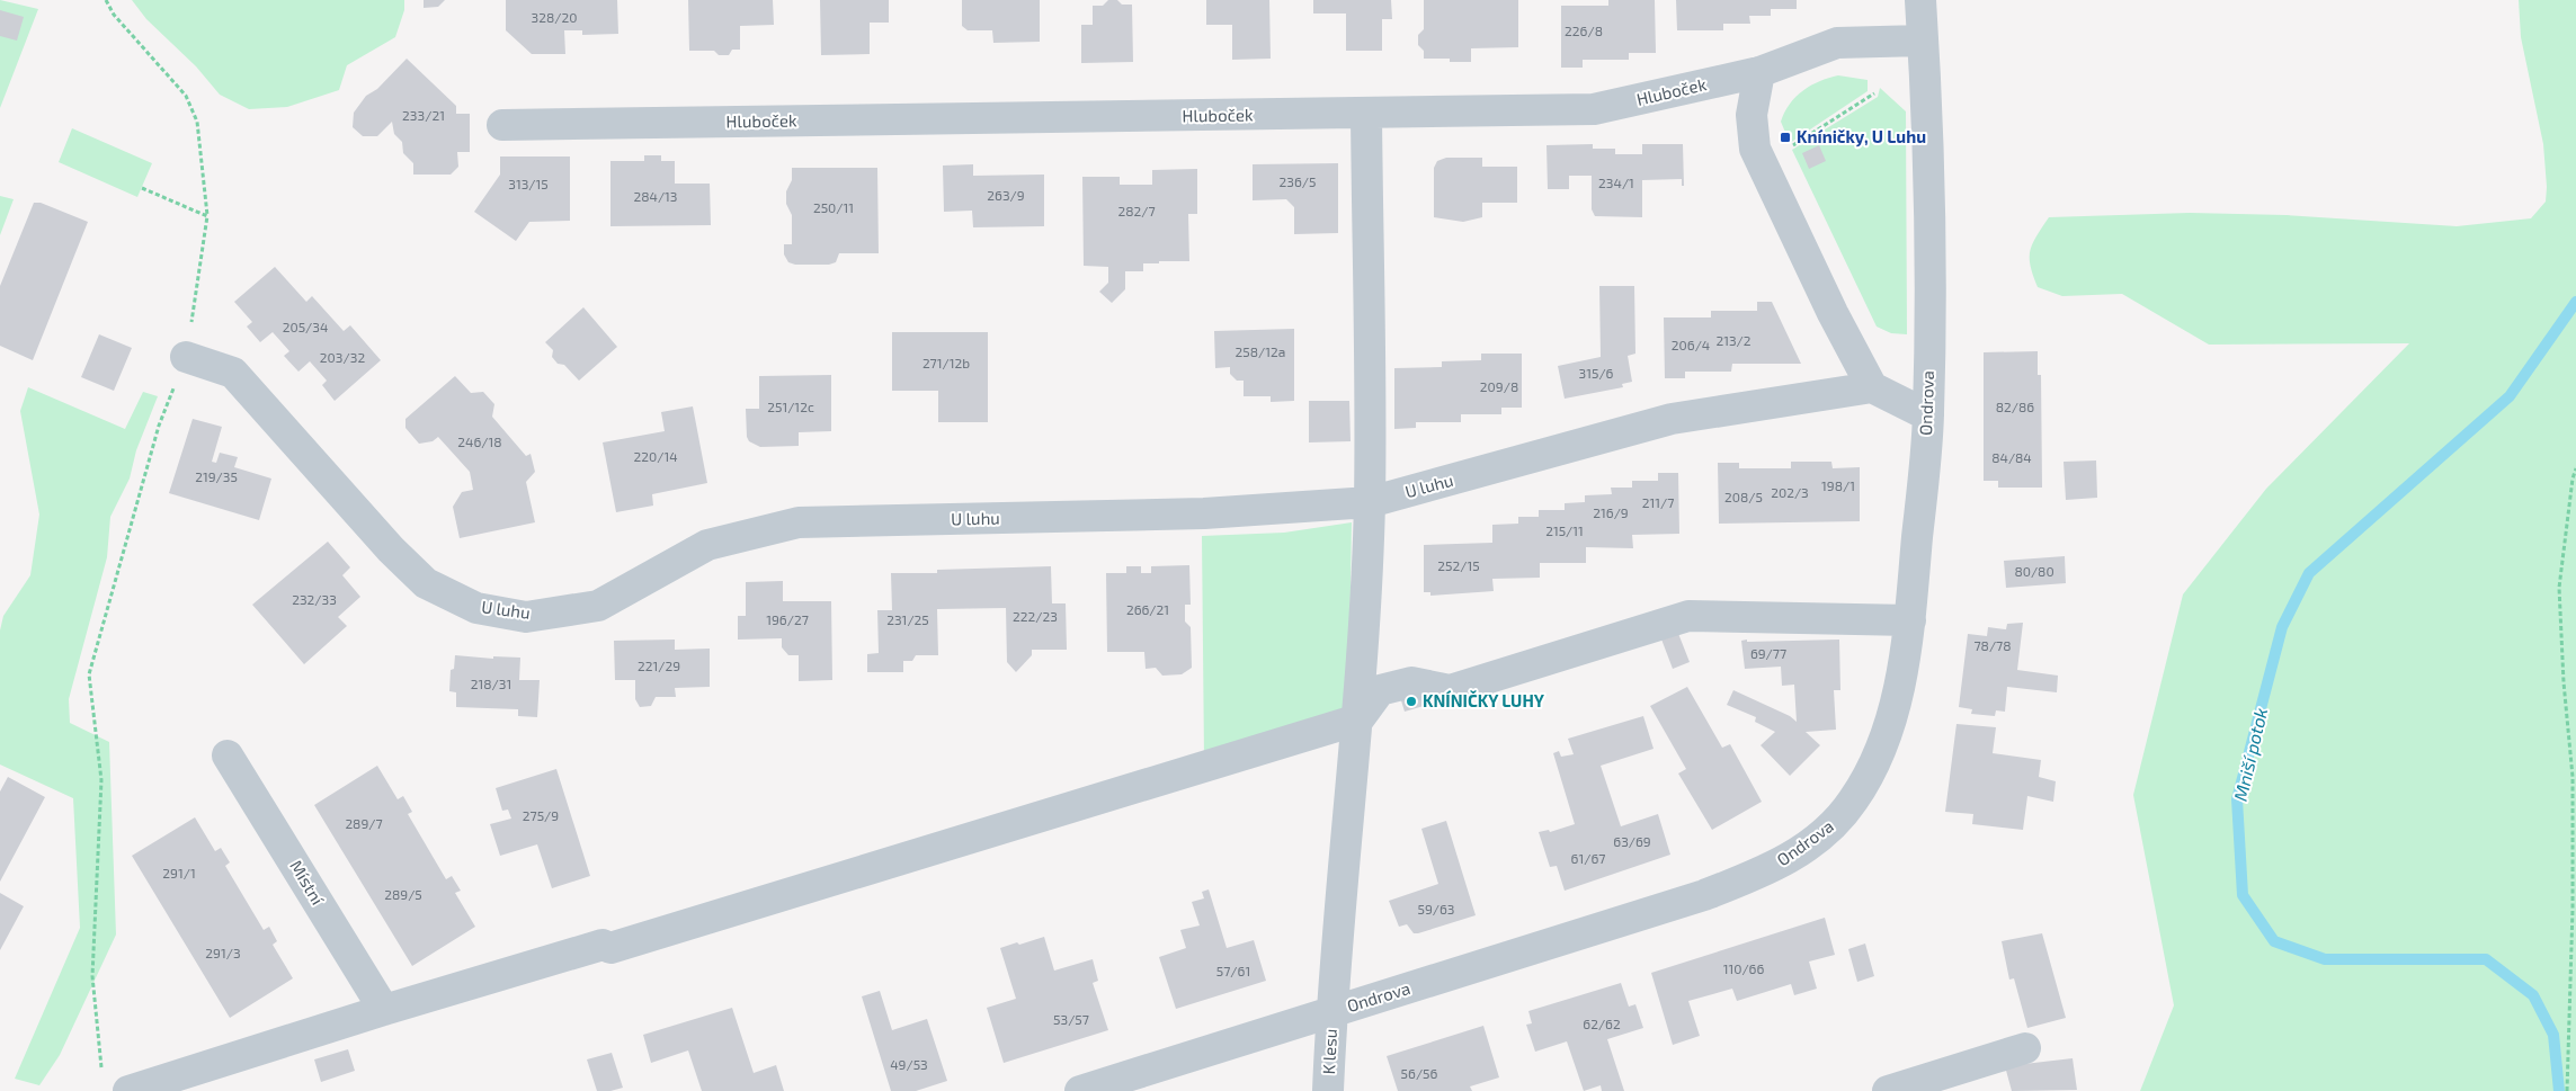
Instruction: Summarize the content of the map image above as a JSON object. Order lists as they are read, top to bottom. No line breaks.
{"streets":{"street":["Hluboček","Ondrova","U luhu","Místní","K lesu"]},"crossings":[["Hluboček","Ondrova"],["Hluboček","K lesu"],["Ondrova","K lesu"],["U luhu","K lesu"]],"water":["Mniší potok"],"places":{"transit":["Kníničky, U Luhu"],"other":["KNÍNIČKY LUHY"]},"house_numbers":["328/20","226/8","233/21","236/5","234/1","313/15","263/9","284/13","250/11","282/7","205/34","213/2","206/4","258/12a","203/32","271/12b","315/6","209/8","251/12c","82/86","246/18","220/14","84/84","219/35","198/1","202/3","208/5","211/7","216/9","215/11","252/15","80/80","232/33","266/21","222/23","196/27","231/25","78/78","69/77","221/29","218/31","275/9","289/7","63/69","61/67","291/1","289/5","59/63","291/3","110/66","57/61","53/57","62/62","49/53","56/56"]}
